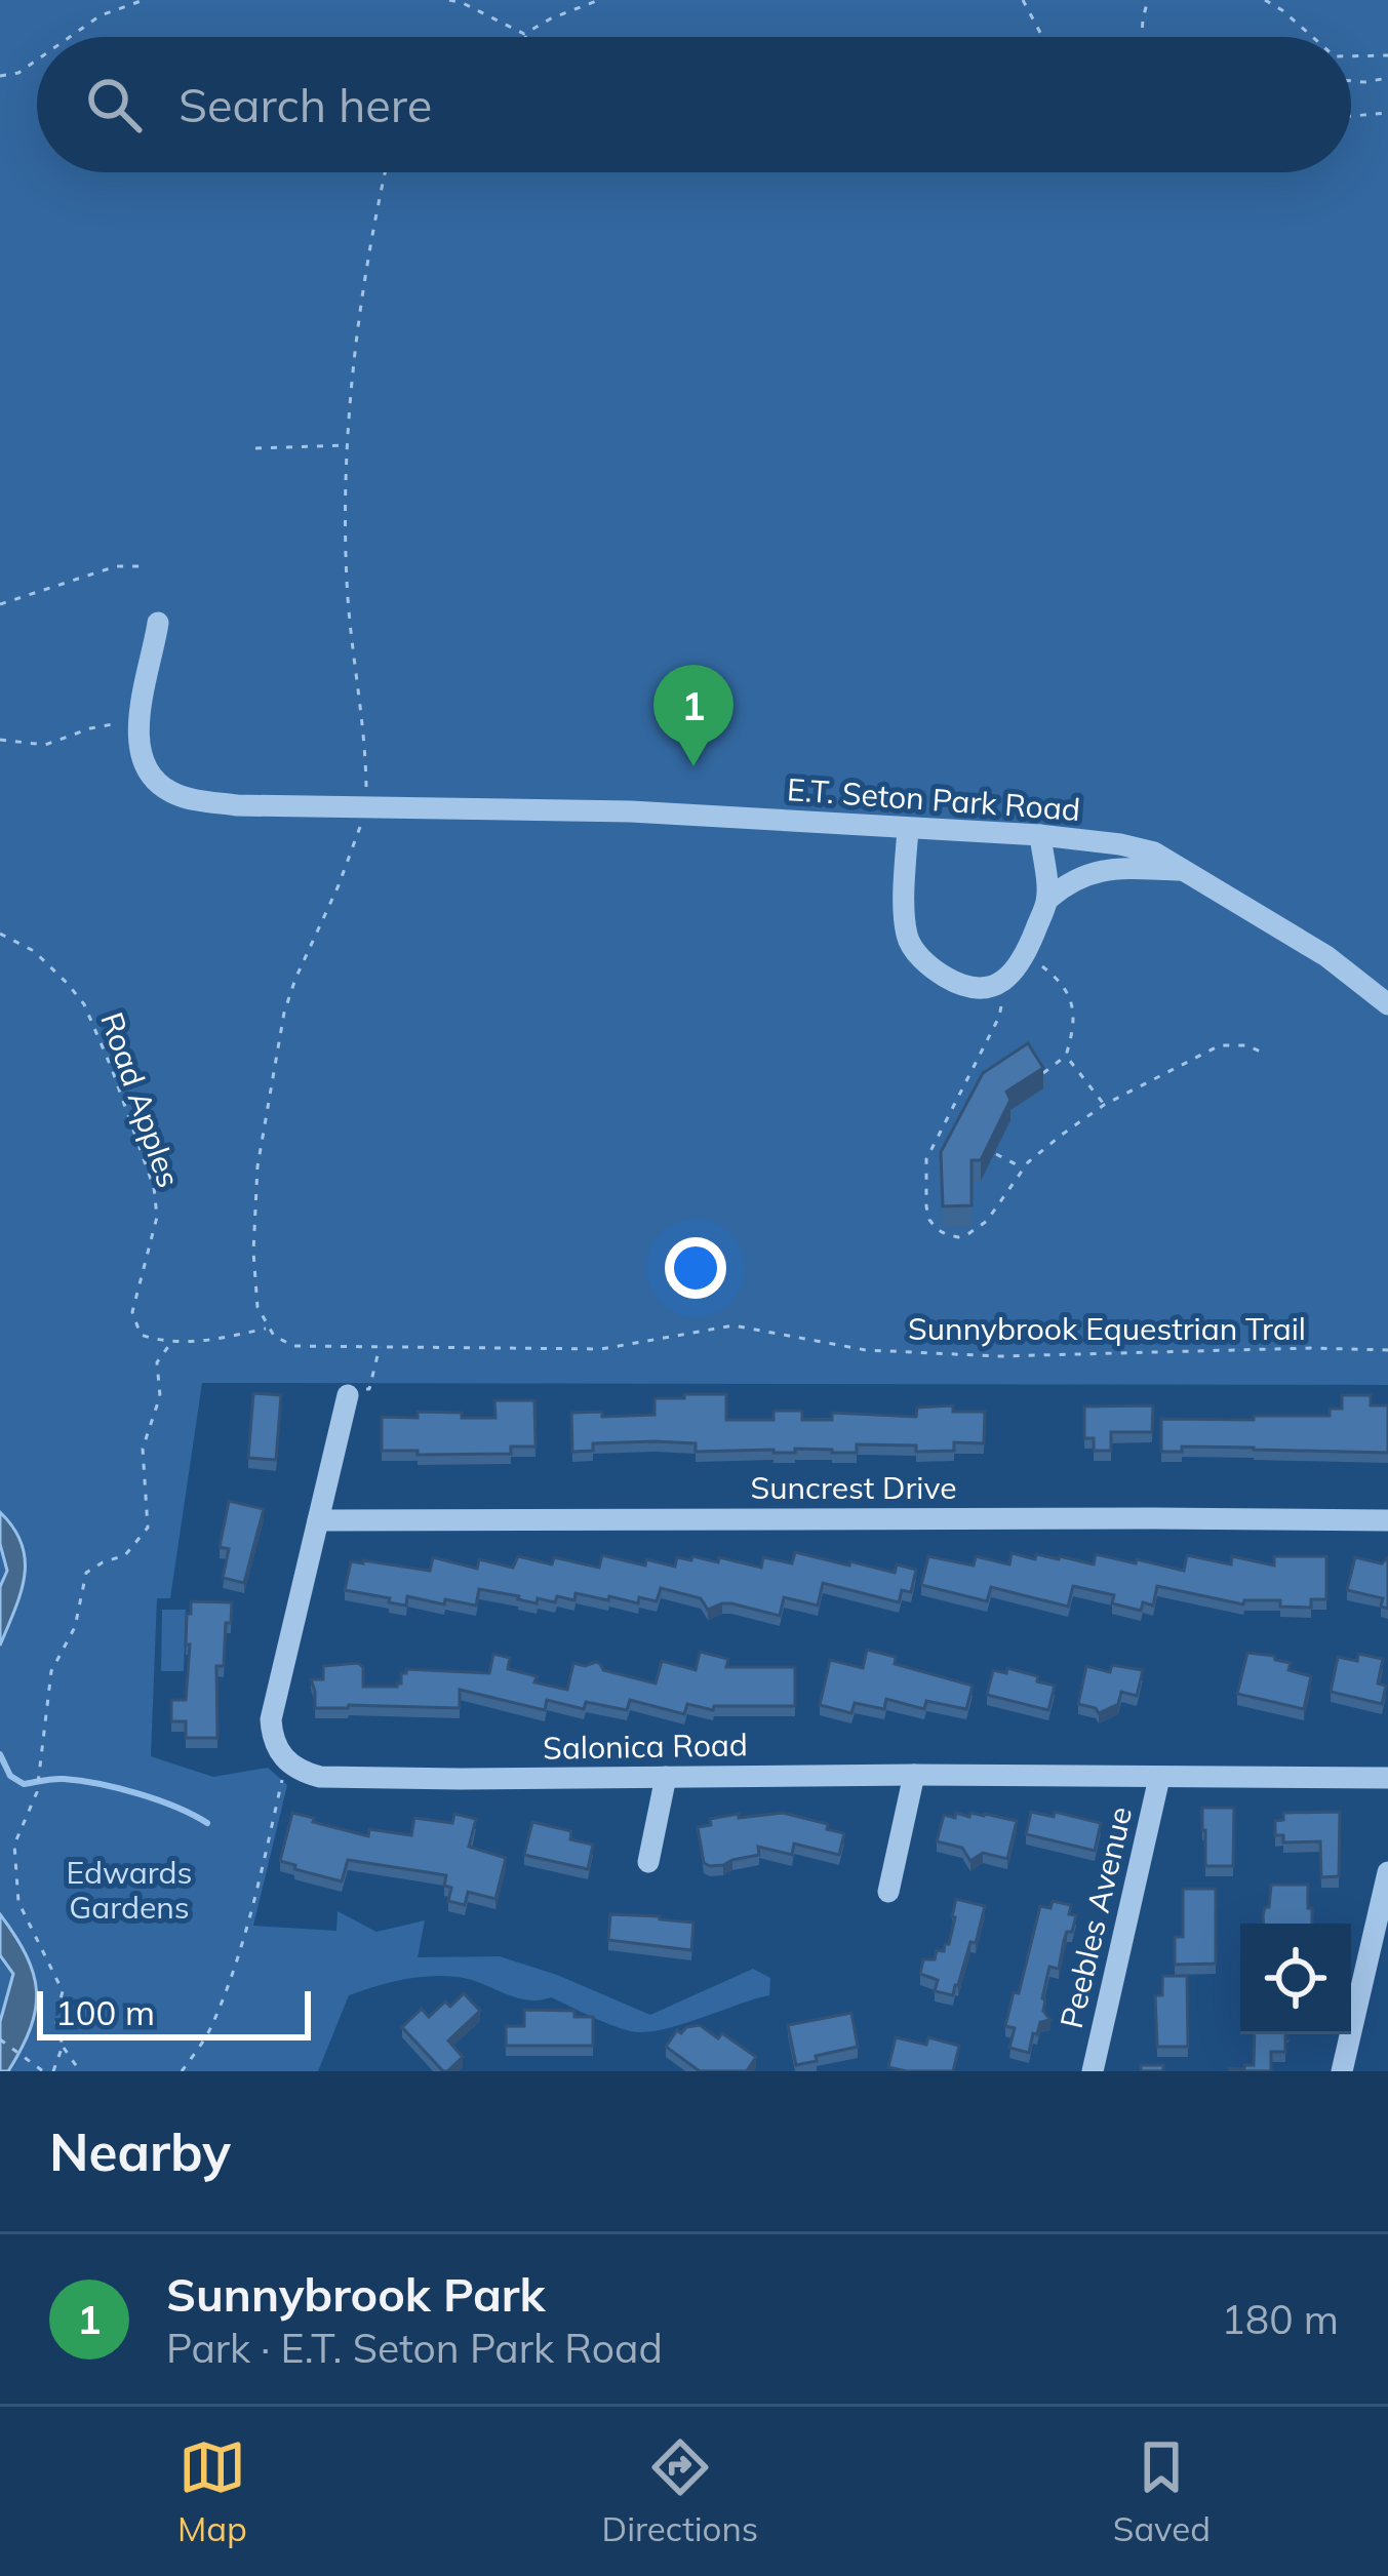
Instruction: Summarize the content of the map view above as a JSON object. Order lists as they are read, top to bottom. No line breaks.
{"streets":{"street":["E.T. Seton Park Road","Suncrest Drive","Salonica Road","Peebles Avenue"],"path":["Road Apples","Sunnybrook Equestrian Trail"]},"crossings":[["Suncrest Drive","Salonica Road"],["Salonica Road","Peebles Avenue"]],"parks":["Edwards Gardens"],"scale_bar":"100 m","page":{"search":"Search here","pins":"1","scale":"100 m","heading":"Nearby","list":[{"mark":"1","name":"Sunnybrook Park","note":"Park · E.T. Seton Park Road","value":"180 m"}],"nav":["Map","Directions","Saved"]}}
